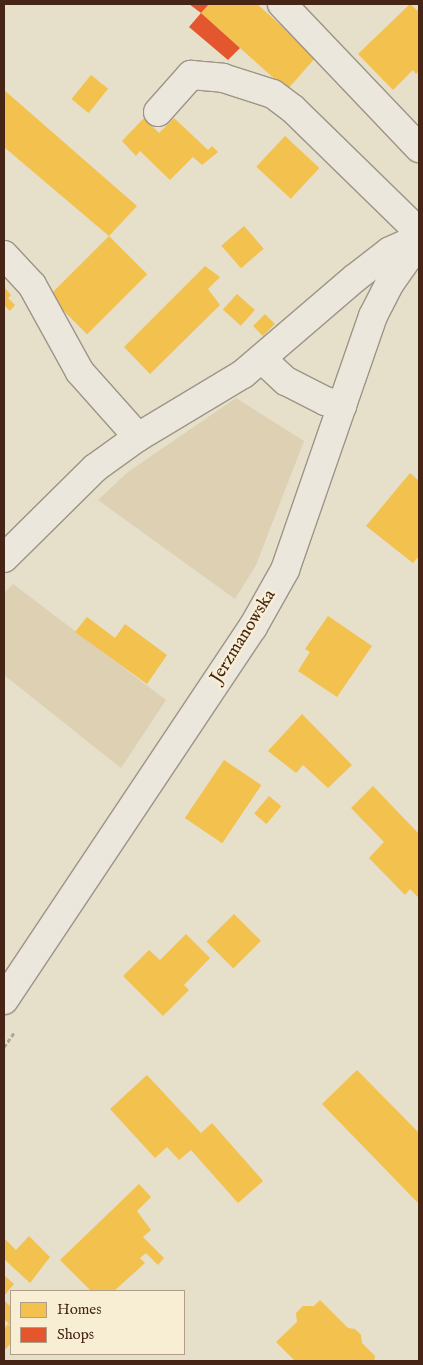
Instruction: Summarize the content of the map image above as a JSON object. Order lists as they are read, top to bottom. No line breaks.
{"streets":{"street":["Jerzmanowska"]},"legend":["Homes","Shops"]}
